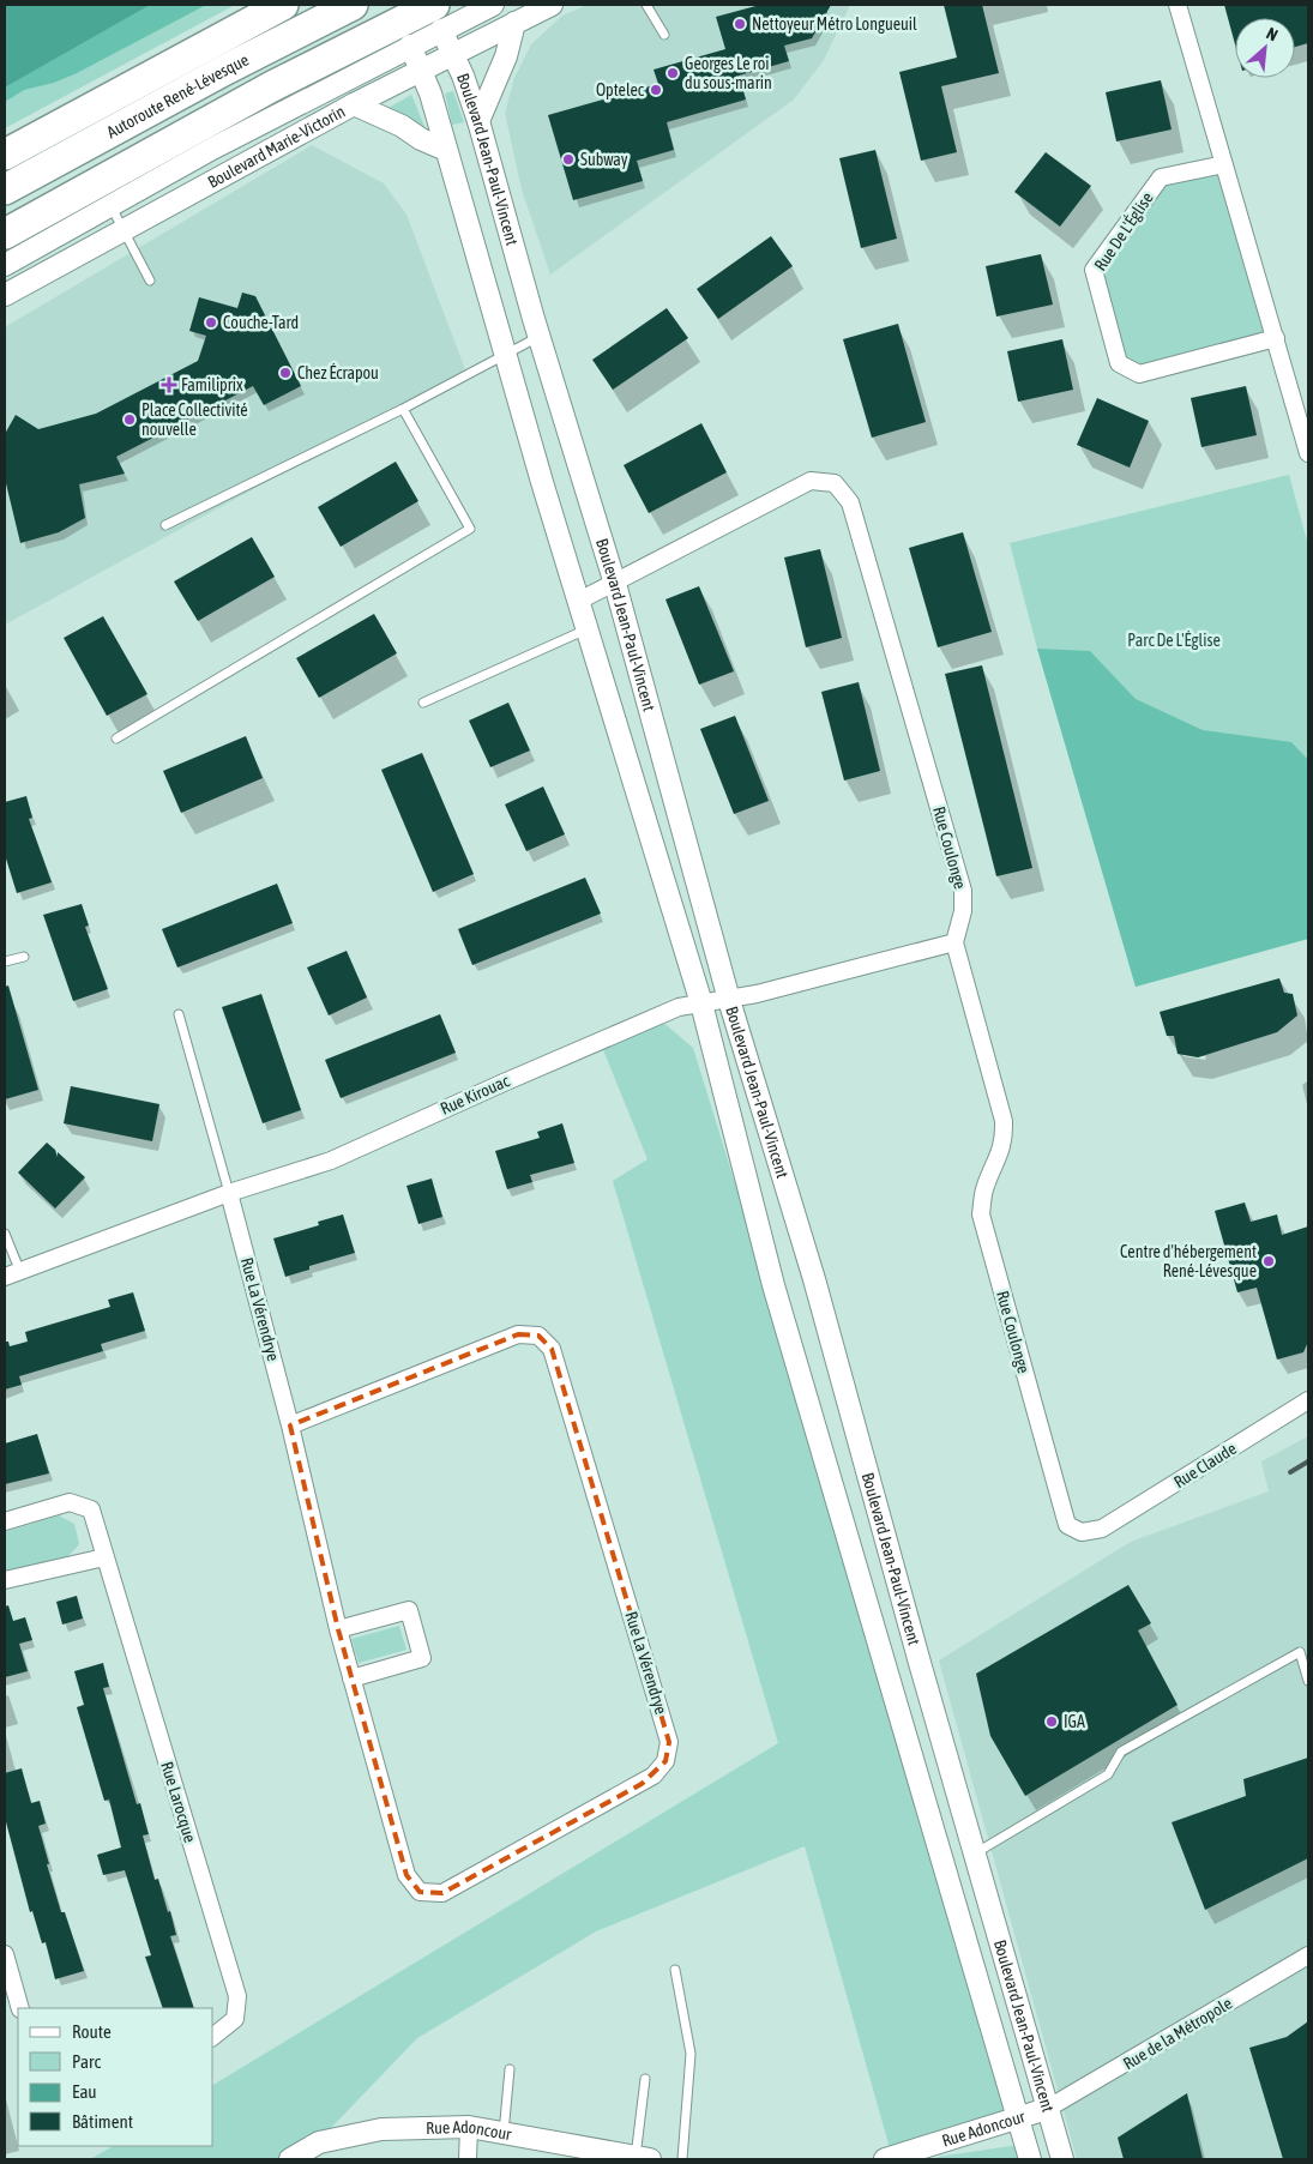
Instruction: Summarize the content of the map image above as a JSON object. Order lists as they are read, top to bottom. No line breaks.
{"streets":{"highway":["Autoroute René-Lévesque"],"street":["Boulevard Marie-Victorin","Boulevard Jean-Paul-Vincent","Rue De L'Église","Rue Coulonge","Rue Kirouac","Rue La Vérendrye","Rue Claude","Rue Larocque","Rue de la Métropole","Rue Adoncour"]},"crossings":[["Boulevard Marie-Victorin","Boulevard Jean-Paul-Vincent"],["Boulevard Jean-Paul-Vincent","Rue Coulonge"],["Boulevard Jean-Paul-Vincent","Rue Kirouac"],["Boulevard Jean-Paul-Vincent","Rue de la Métropole"],["Boulevard Jean-Paul-Vincent","Rue Adoncour"],["Rue Coulonge","Rue Kirouac"],["Rue Coulonge","Rue Claude"],["Rue Kirouac","Rue La Vérendrye"],["Rue de la Métropole","Rue Adoncour"]],"parks":["Parc De L'Église"],"places":{"other":["Nettoyeur Métro Longueuil","Georges Le roi du sous-marin","Optelec","Subway","Couche-Tard","Chez Écrapou","Place Collectivité nouvelle","Centre d'hébergement René-Lévesque","IGA"],"health":["Familiprix"]},"legend":["Route","Parc","Eau","Bâtiment"],"north":"top right"}
